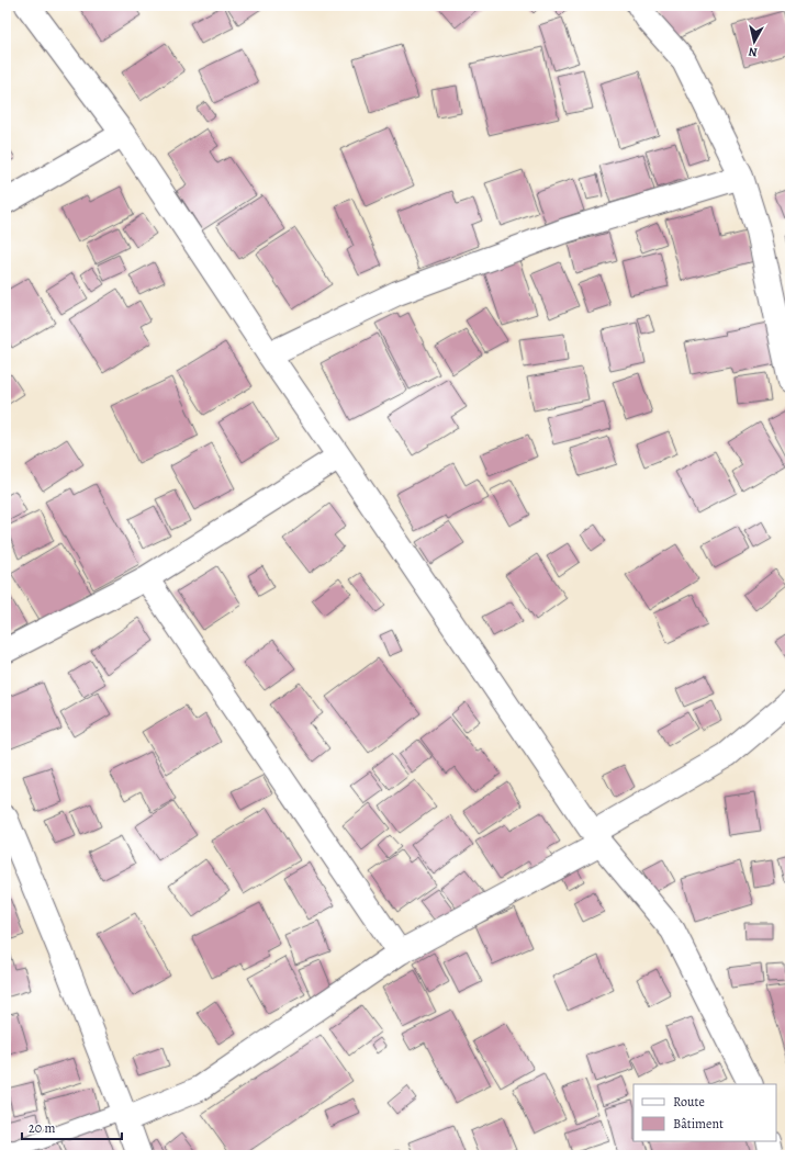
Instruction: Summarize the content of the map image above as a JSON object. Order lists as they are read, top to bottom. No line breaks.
{"legend":["Route","Bâtiment"],"scale_bar":"20 m","north":"bottom"}
